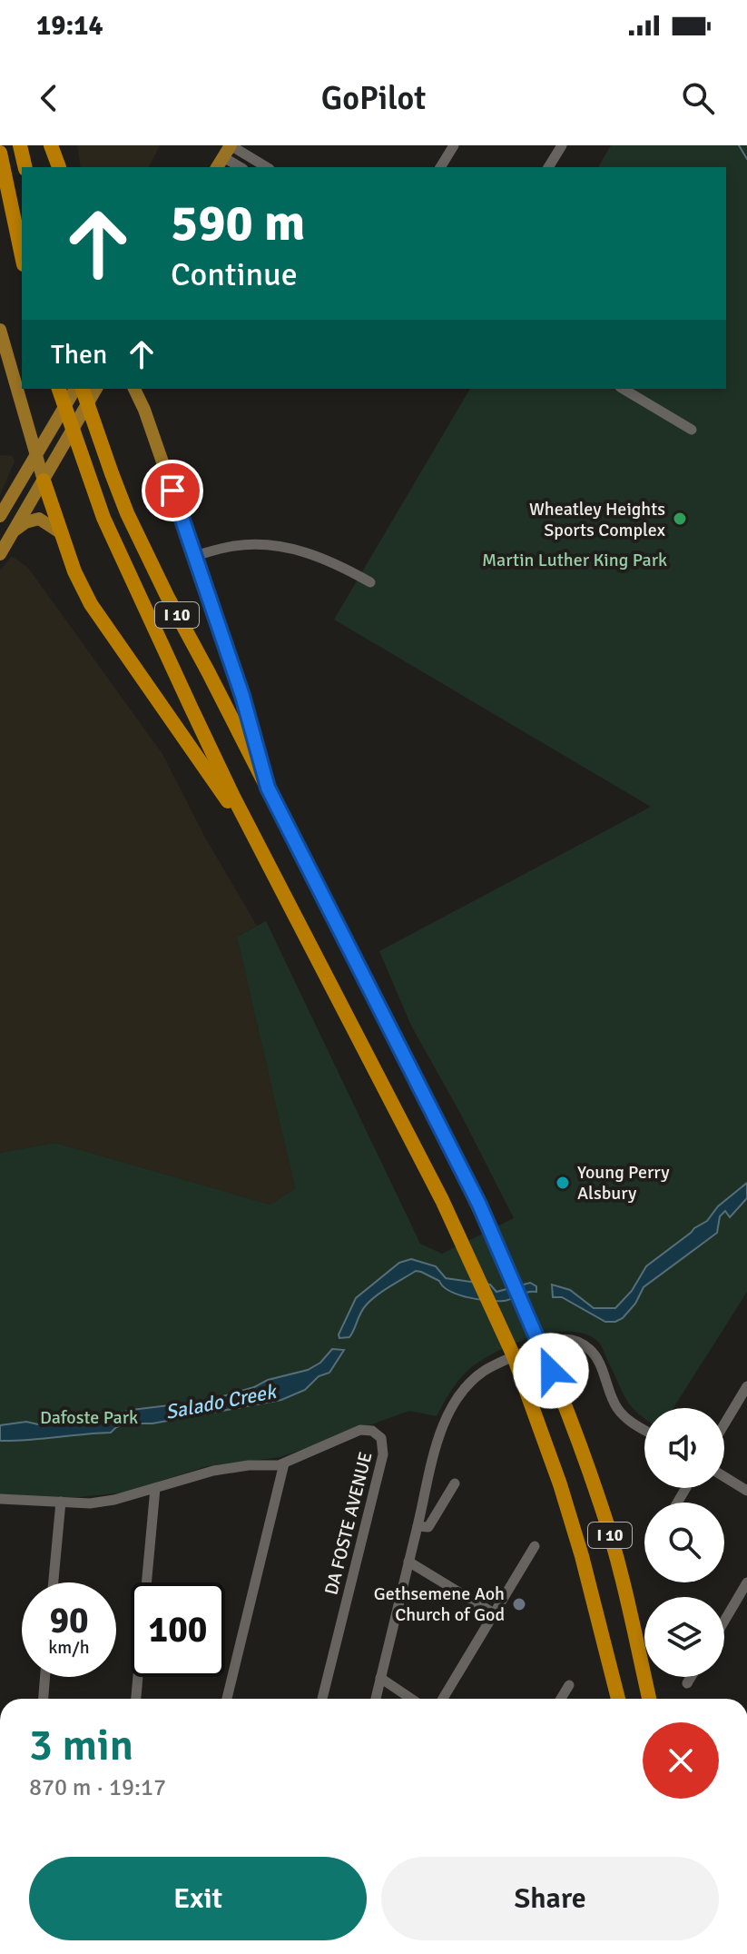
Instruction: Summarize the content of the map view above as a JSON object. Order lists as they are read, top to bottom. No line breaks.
{"streets":{"highway":["I 10"],"street":["DA FOSTE AVENUE"]},"water":["Salado Creek"],"parks":["Martin Luther King Park","Dafoste Park"],"places":["Wheatley Heights Sports Complex","Young Perry Alsbury","Gethsemene Aoh Church of God"],"page":{"status":"19:14","header":"GoPilot","turn":["590 m","Continue"],"then":"Then","speed":"90 km/h","limit":"100","heading":["3 min","870 m · 19:17"],"buttons":["Exit","Share"]}}
